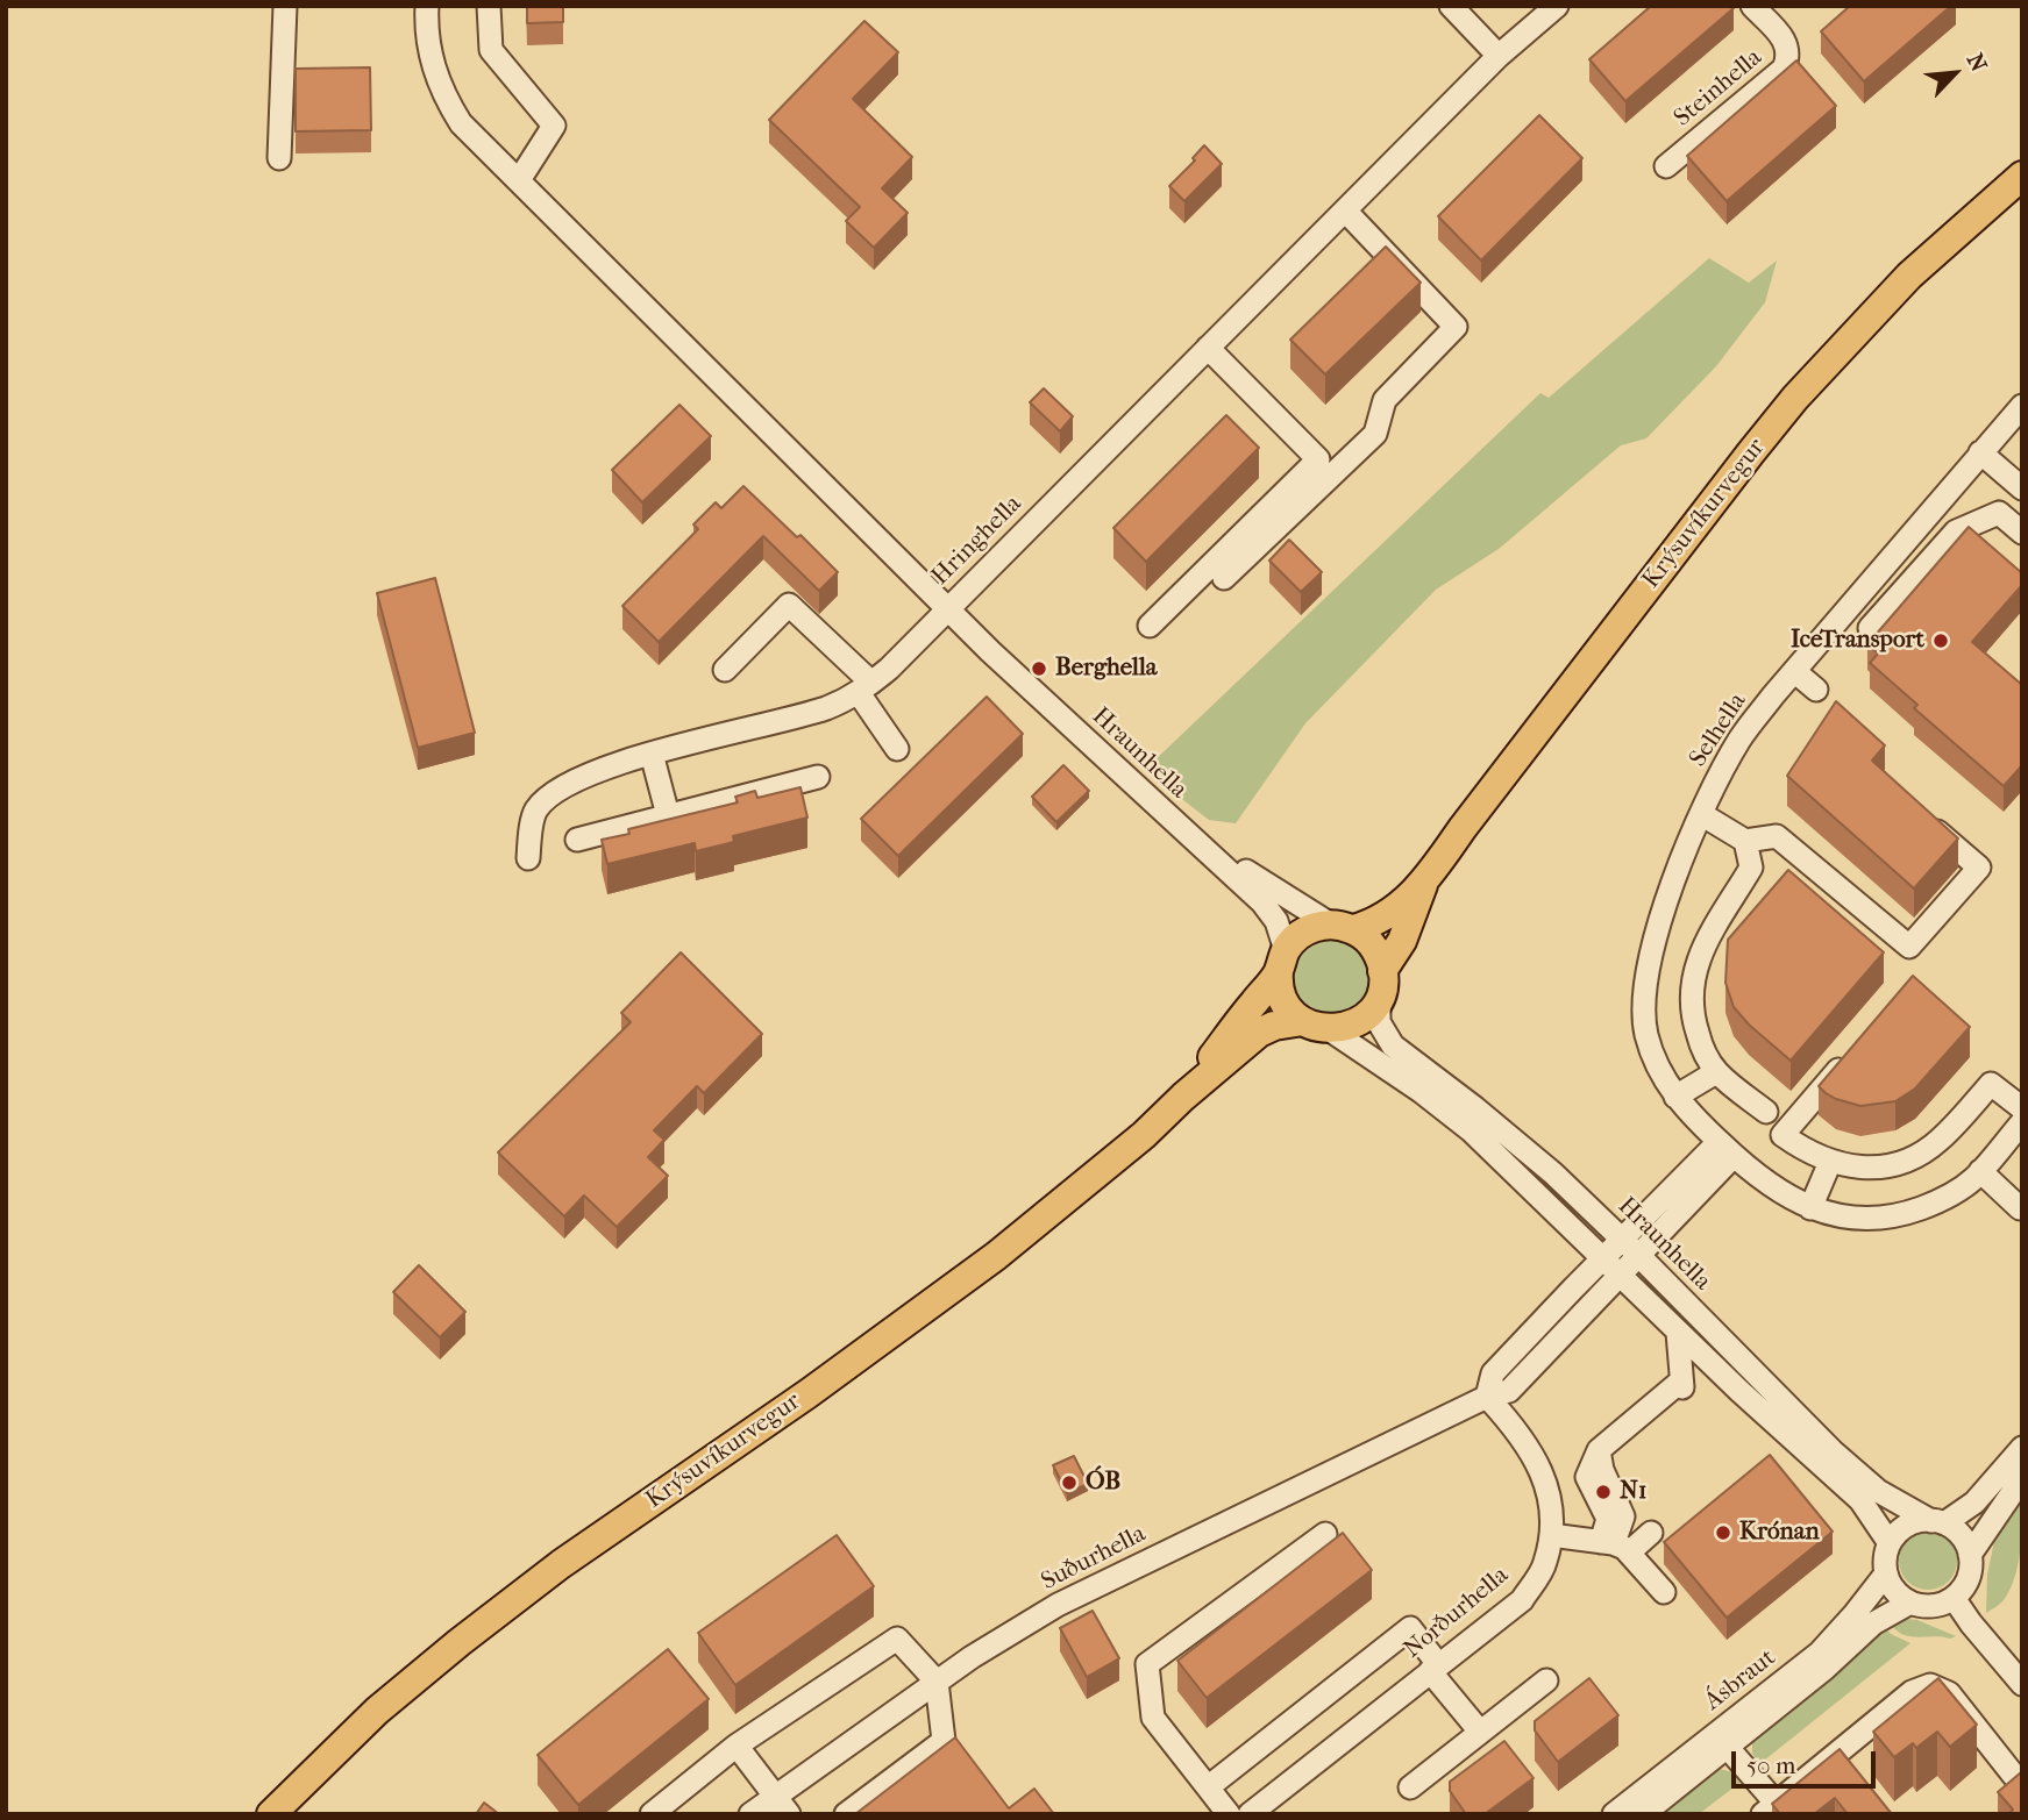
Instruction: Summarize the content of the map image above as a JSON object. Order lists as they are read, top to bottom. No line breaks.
{"streets":{"main road":["Krýsuvíkurvegur"],"street":["Steinhella","Hringhella","Selhella","Hraunhella","Suðurhella","Norðurhella","Ásbraut"]},"crossings":[["Krýsuvíkurvegur","Hraunhella"],["Hringhella","Hraunhella"],["Hraunhella","Ásbraut"],["Suðurhella","Norðurhella"]],"places":["IceTransport","Berghella","ÓB","N1","Krónan"],"scale_bar":"50 m","north":"top right"}
